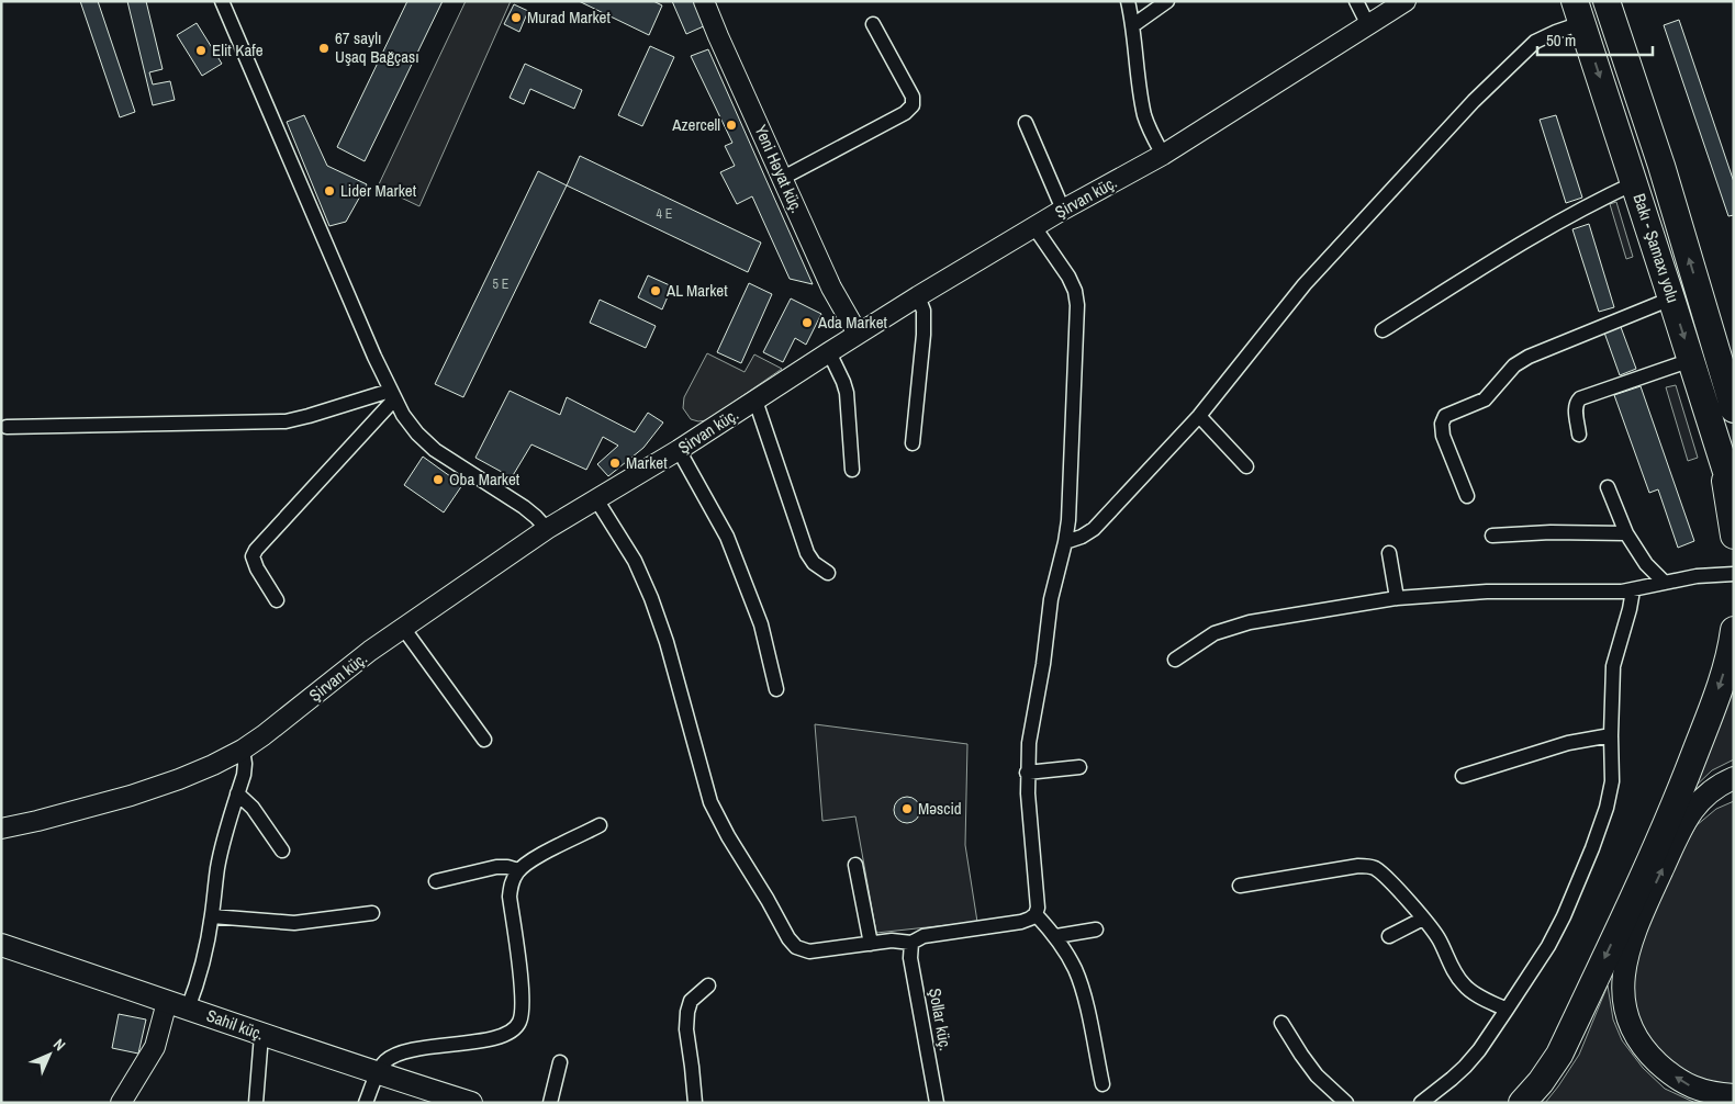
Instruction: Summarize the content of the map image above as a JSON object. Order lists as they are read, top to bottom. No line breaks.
{"streets":{"highway":["Bakı - Şamaxı yolu"],"main road":["Sahil küç."],"street":["Yeni Həyat küç.","Şirvan küç.","Şollar küç."]},"crossings":[["Yeni Həyat küç.","Şirvan küç."]],"places":["Murad Market","67 saylı Uşaq Bağçası","Elit Kafe","Azercell","Lider Market","AL Market","Ada Market","Market","Oba Market","Məscid"],"house_numbers":["4 E","5 E"],"scale_bar":"50 m","north":"top right"}
